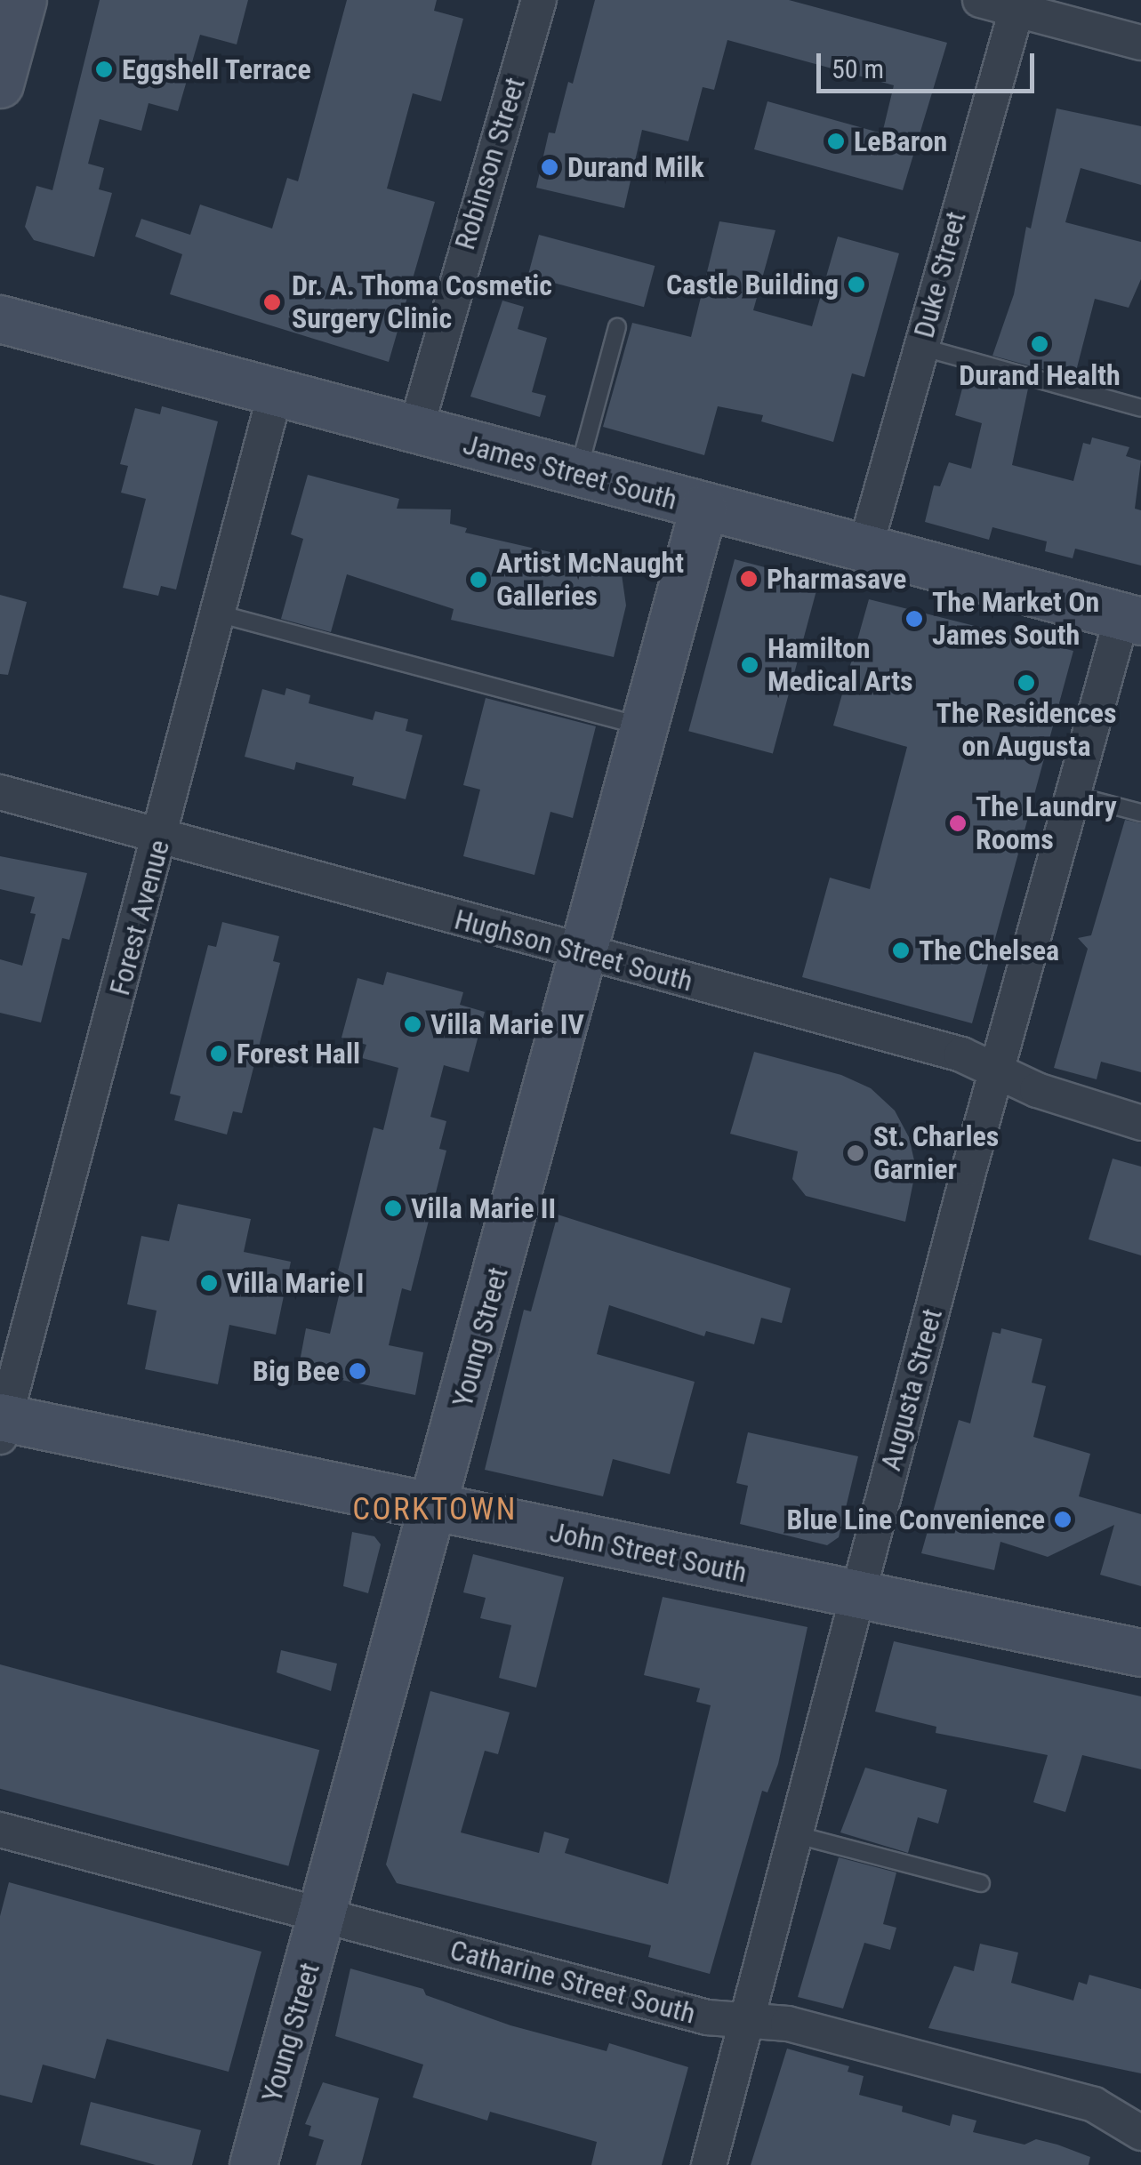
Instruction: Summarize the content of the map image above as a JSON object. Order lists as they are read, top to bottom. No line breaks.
{"streets":{"main road":["James Street South","Young Street","John Street South"],"street":["Robinson Street","Duke Street","Forest Avenue","Hughson Street South","Augusta Street","Catharine Street South"]},"crossings":[["Robinson Street","James Street South"],["Duke Street","James Street South"],["James Street South","Forest Avenue"],["James Street South","Young Street"],["James Street South","Augusta Street"],["Forest Avenue","Hughson Street South"],["Forest Avenue","John Street South"],["Hughson Street South","Young Street"],["Hughson Street South","Augusta Street"],["Young Street","John Street South"],["Young Street","Catharine Street South"],["Augusta Street","John Street South"],["Augusta Street","Catharine Street South"]],"districts":["CORKTOWN"],"places":["Eggshell Terrace","LeBaron","Durand Milk","Castle Building","Dr. A. Thoma Cosmetic Surgery Clinic","Durand Health","Pharmasave","Artist McNaught Galleries","The Market On James South","Hamilton Medical Arts","The Residences on Augusta","The Laundry Rooms","The Chelsea","Villa Marie IV","Forest Hall","St. Charles Garnier","Villa Marie II","Villa Marie I","Big Bee","Blue Line Convenience"],"scale_bar":"50 m"}
